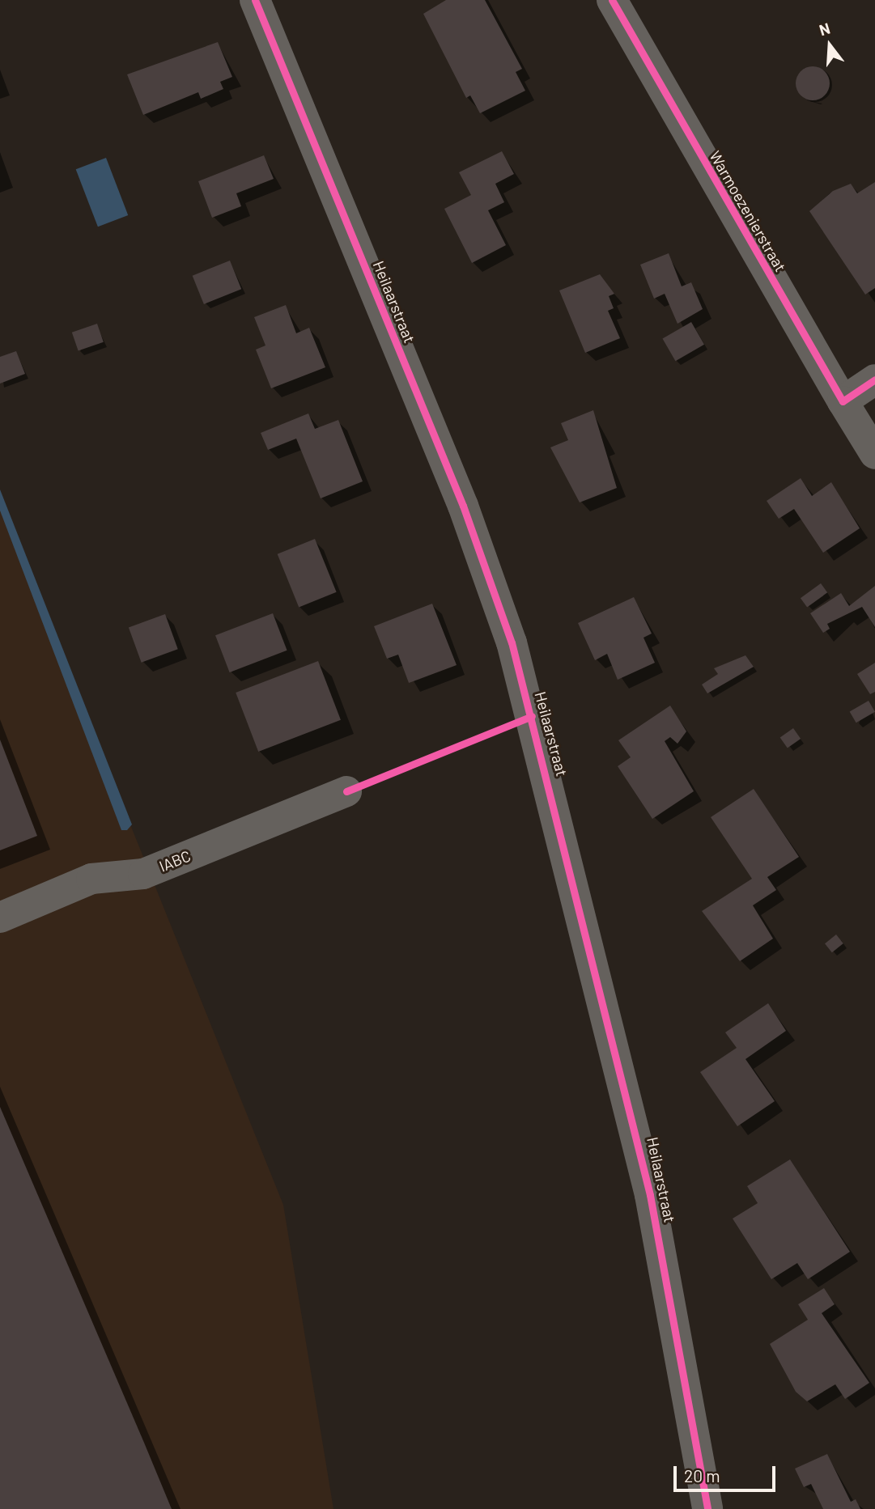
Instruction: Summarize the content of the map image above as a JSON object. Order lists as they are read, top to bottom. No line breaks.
{"streets":{"street":["Warmoezenierstraat","Heilaarstraat","IABC"]},"scale_bar":"20 m","north":"top"}
